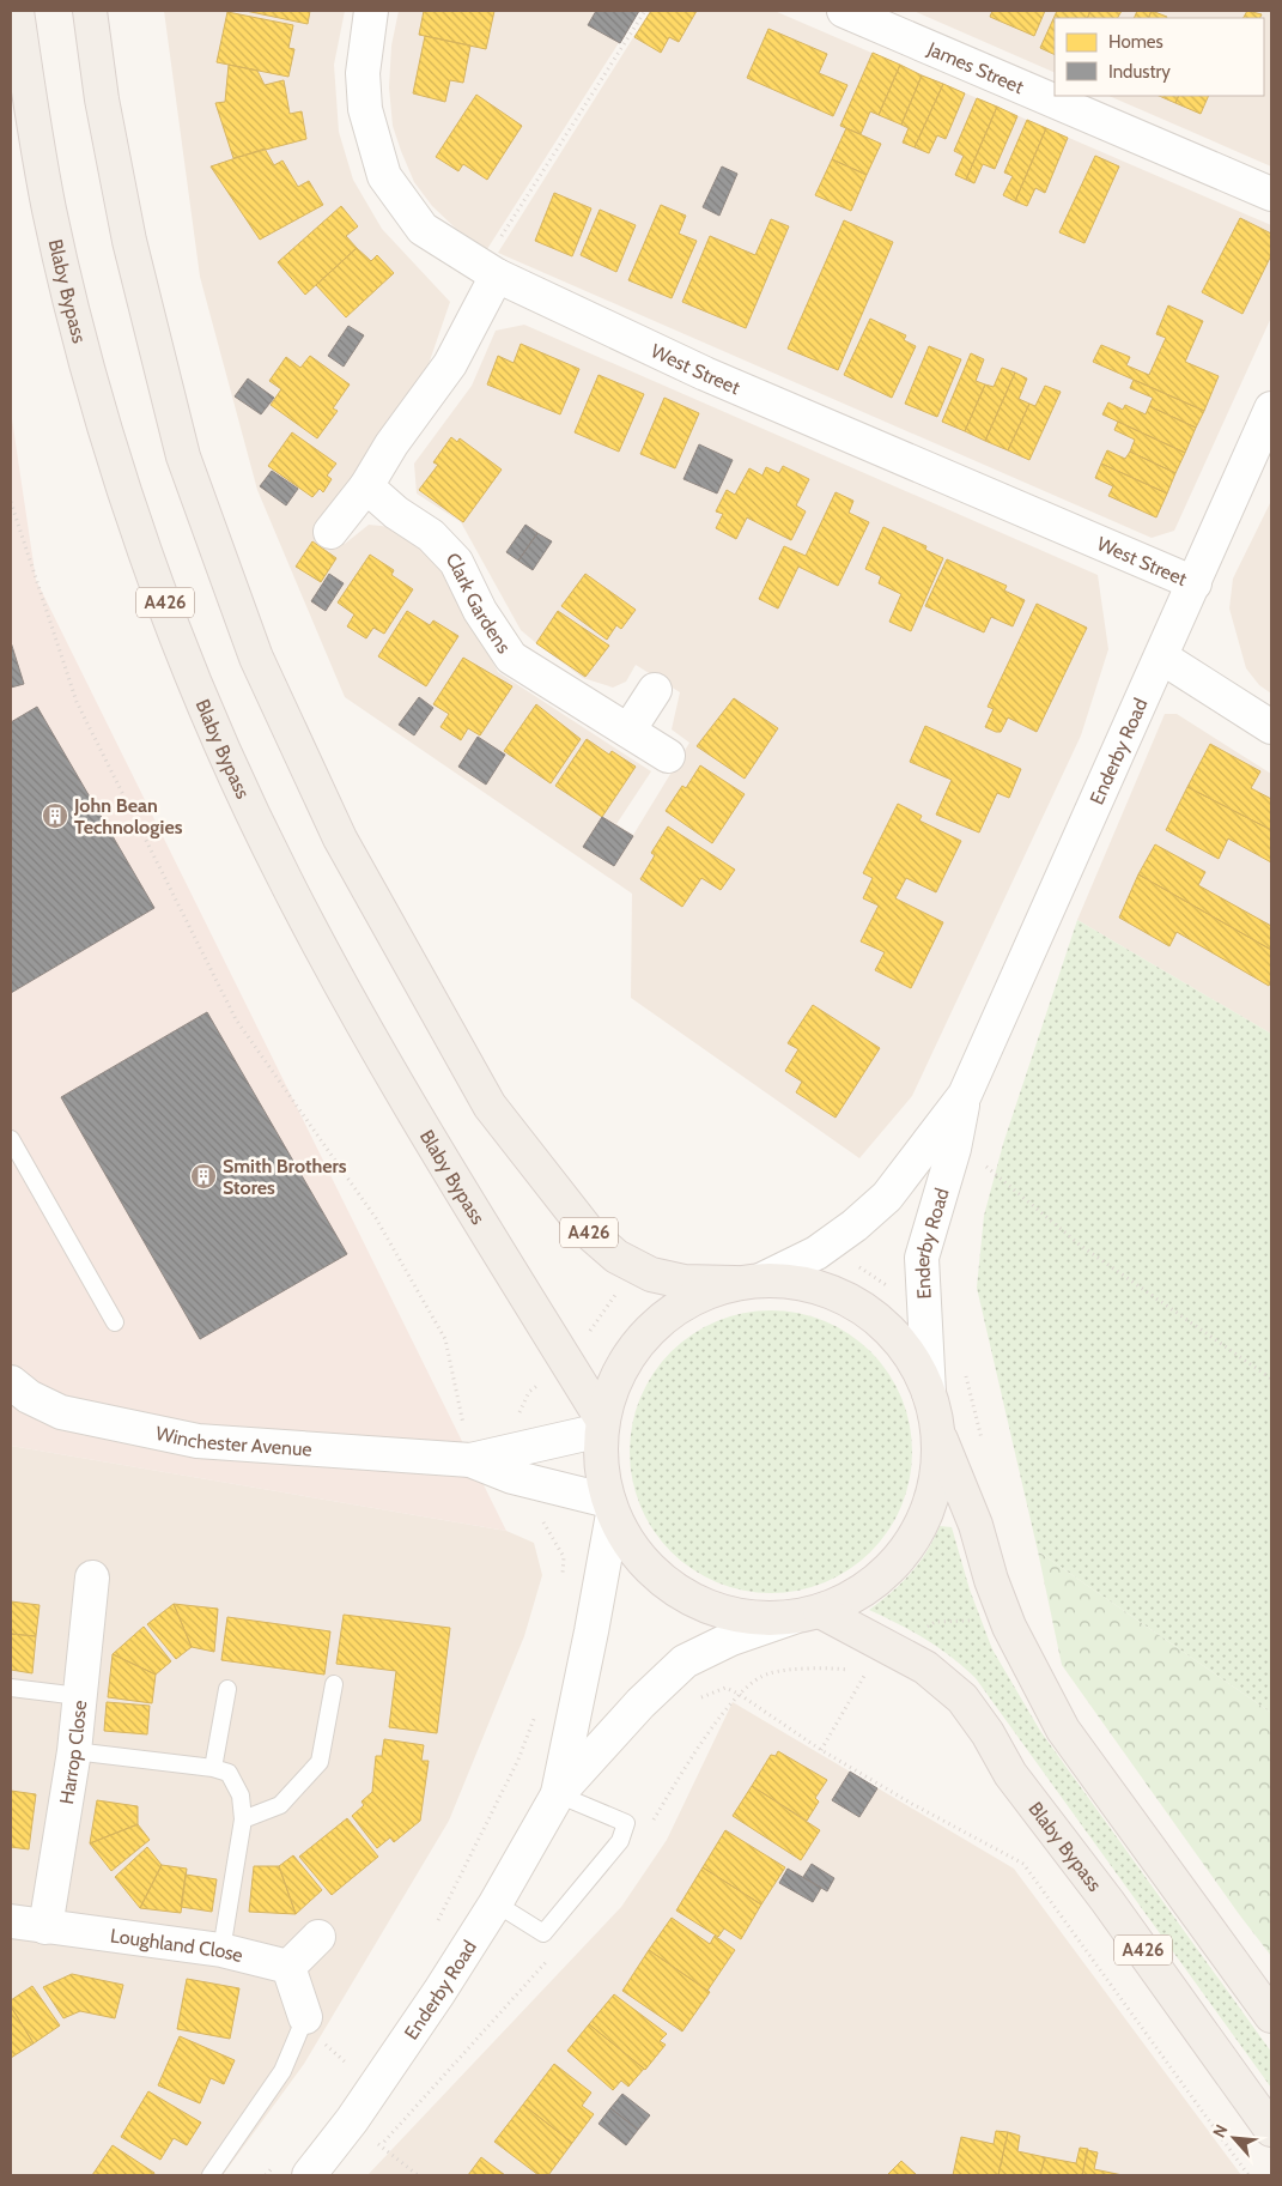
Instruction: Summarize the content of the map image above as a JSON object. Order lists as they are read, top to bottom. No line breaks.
{"streets":{"main road":["Blaby Bypass","A426"],"street":["James Street","West Street","Clark Gardens","Enderby Road","Winchester Avenue","Harrop Close","Loughland Close"]},"crossings":[["Blaby Bypass","Winchester Avenue"],["West Street","Enderby Road"],["A426","Enderby Road"],["Harrop Close","Loughland Close"]],"places":{"building":["John Bean Technologies","Smith Brothers Stores"]},"legend":["Homes","Industry"],"north":"top left"}
